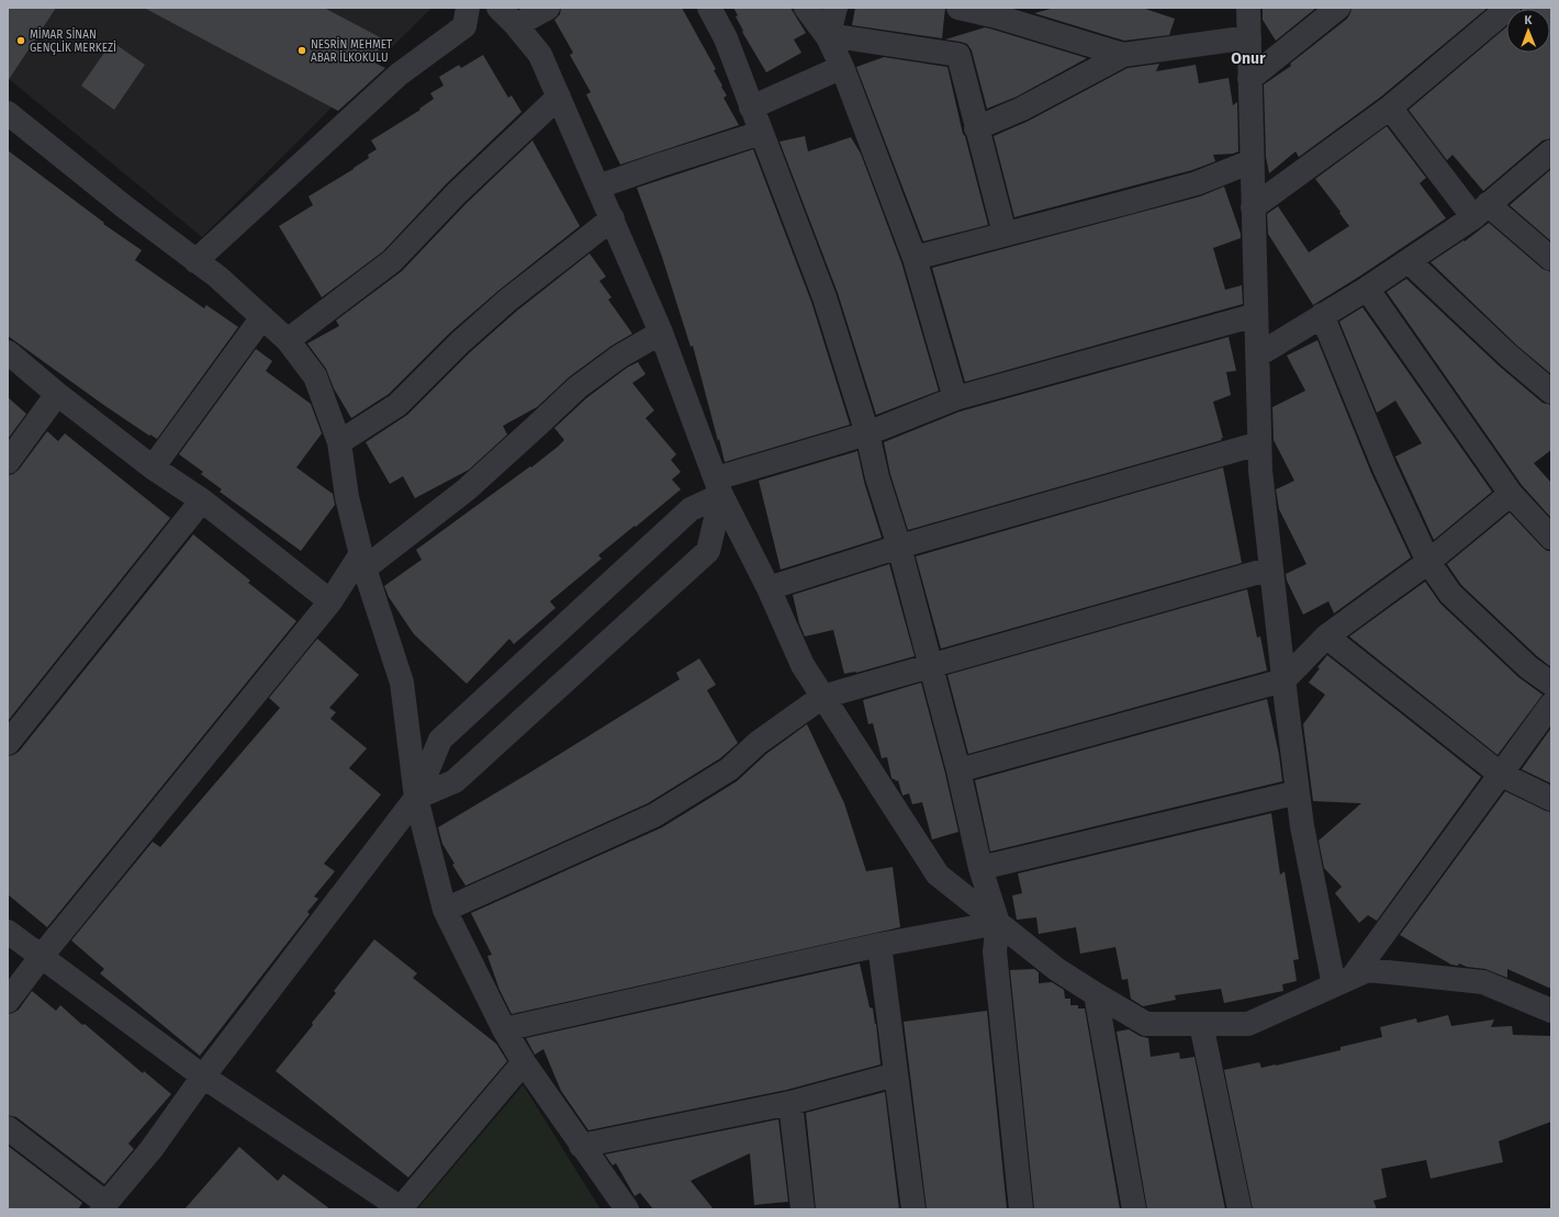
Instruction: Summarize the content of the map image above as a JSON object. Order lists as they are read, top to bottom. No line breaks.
{"districts":["Onur"],"places":["MİMAR SİNAN GENÇLİK MERKEZİ","NESRİN MEHMET ABAR İLKOKULU"],"north":"top"}
